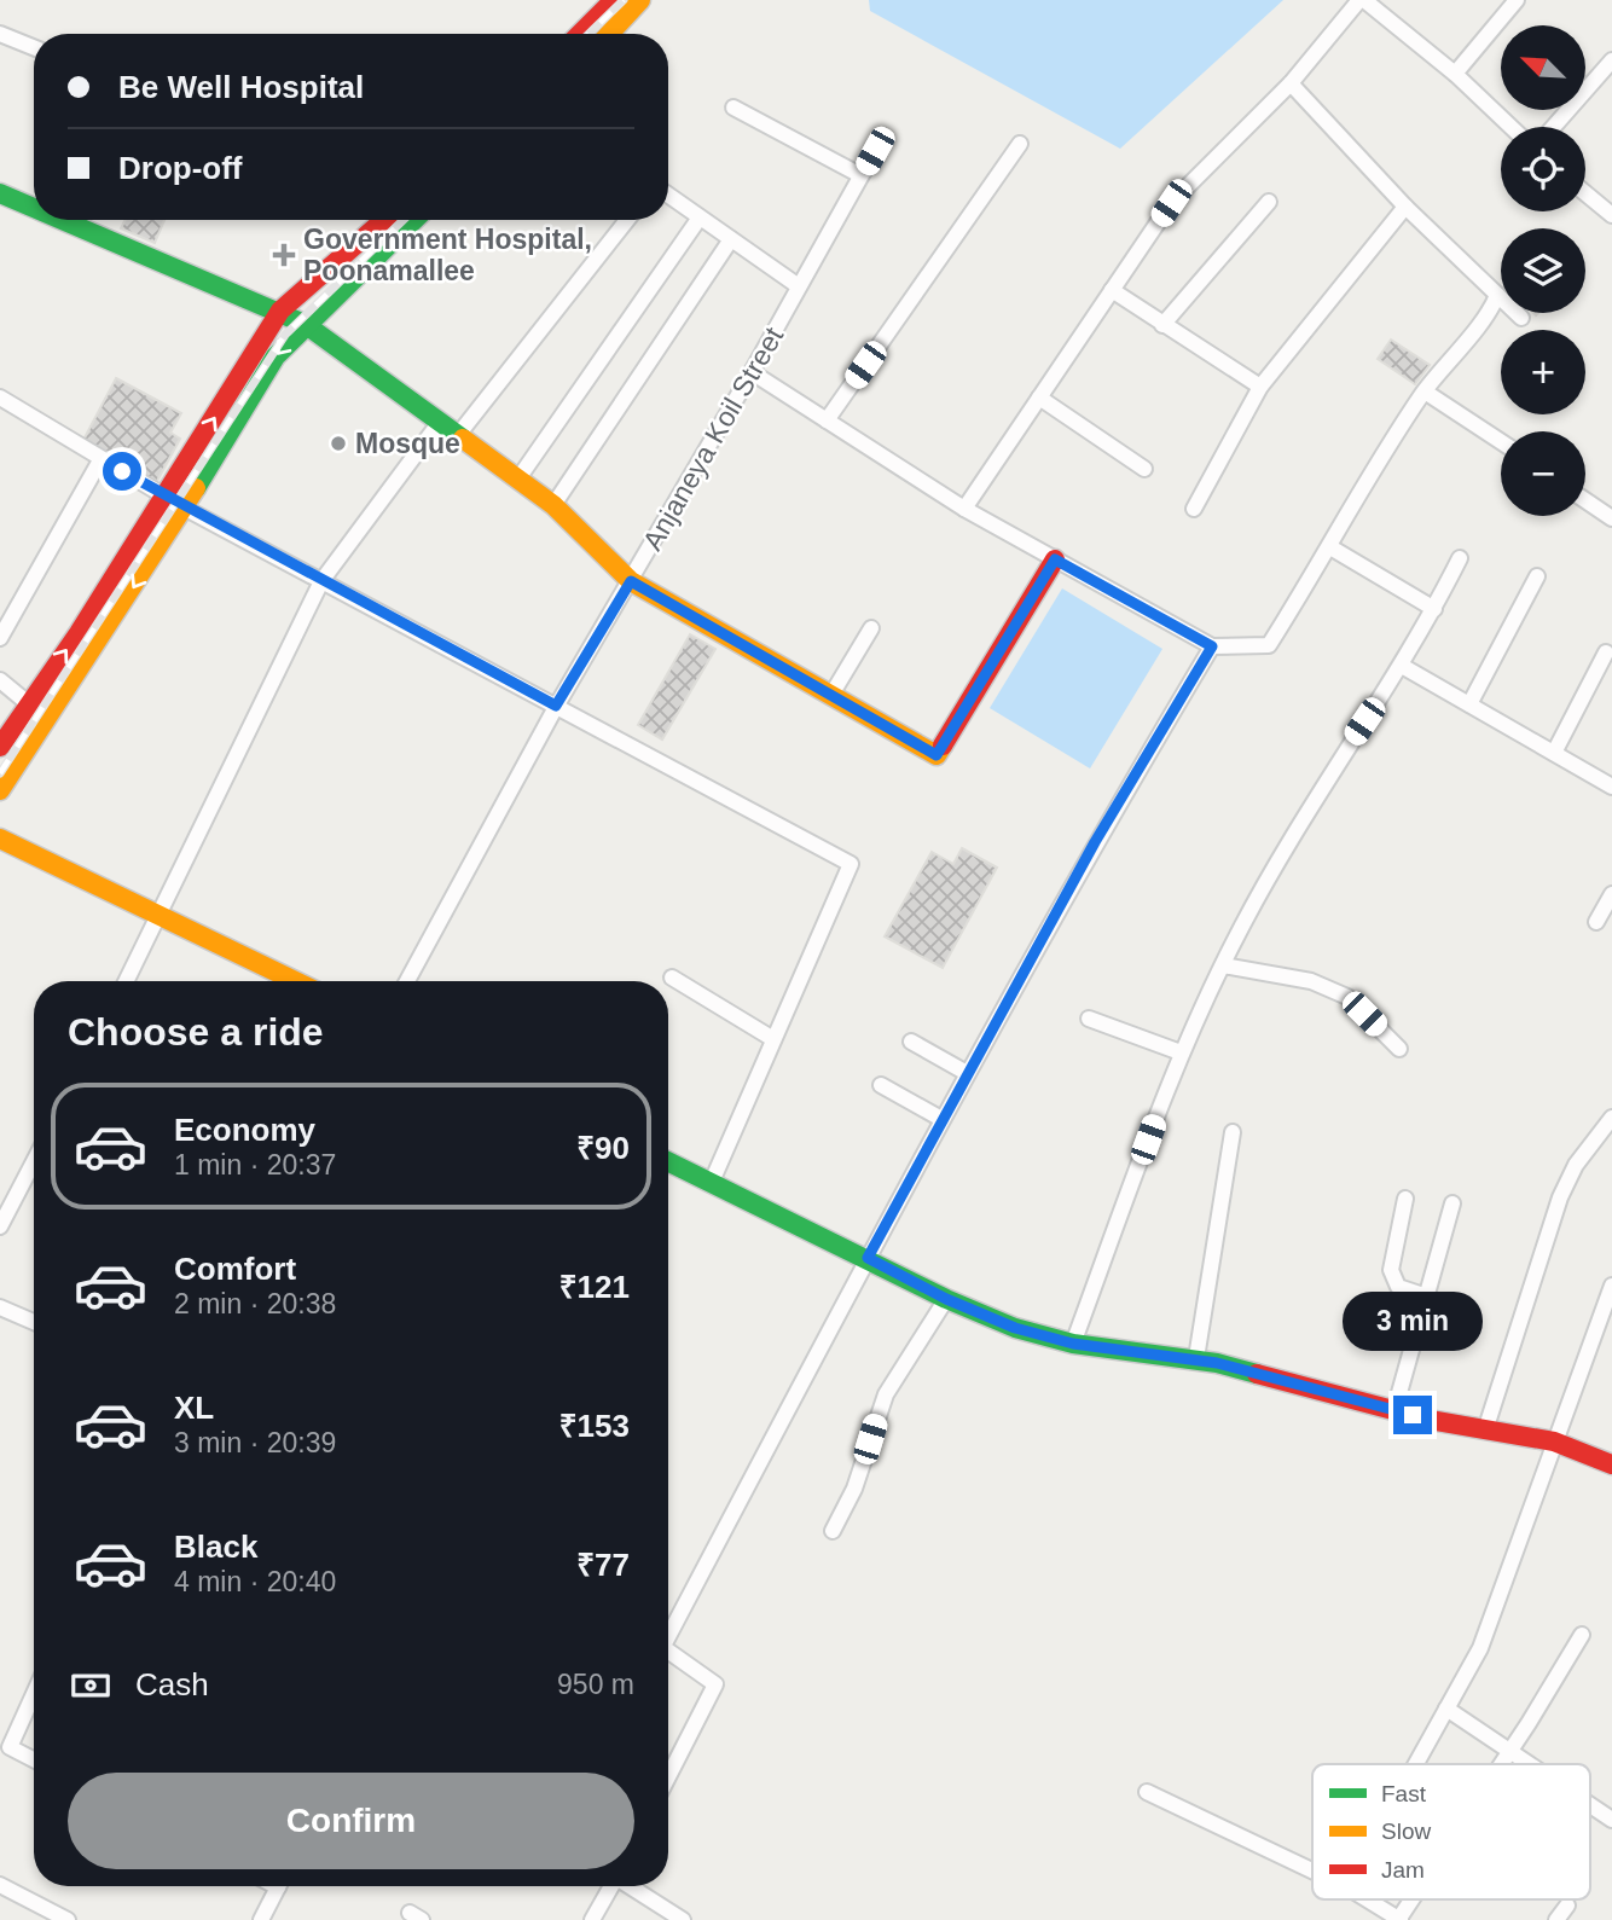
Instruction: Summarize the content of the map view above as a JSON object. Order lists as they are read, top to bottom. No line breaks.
{"streets":{"street":["Anjaneya Koil Street"]},"places":{"health":["Government Hospital, Poonamallee"],"other":["Mosque"]},"legend":["Fast","Slow","Jam"],"north":"top left","page":{"map_buttons":["+","−"],"banner":["Be Well Hospital","Drop-off"],"heading":"Choose a ride","list":[{"name":"Economy","note":"1 min · 20:37","value":"₹90"},{"name":"Comfort","note":"2 min · 20:38","value":"₹121"},{"name":"XL","note":"3 min · 20:39","value":"₹153"},{"name":"Black","note":"4 min · 20:40","value":"₹77"}],"bubble":"3 min","pay":["Cash","950 m"],"buttons":"Confirm"}}
